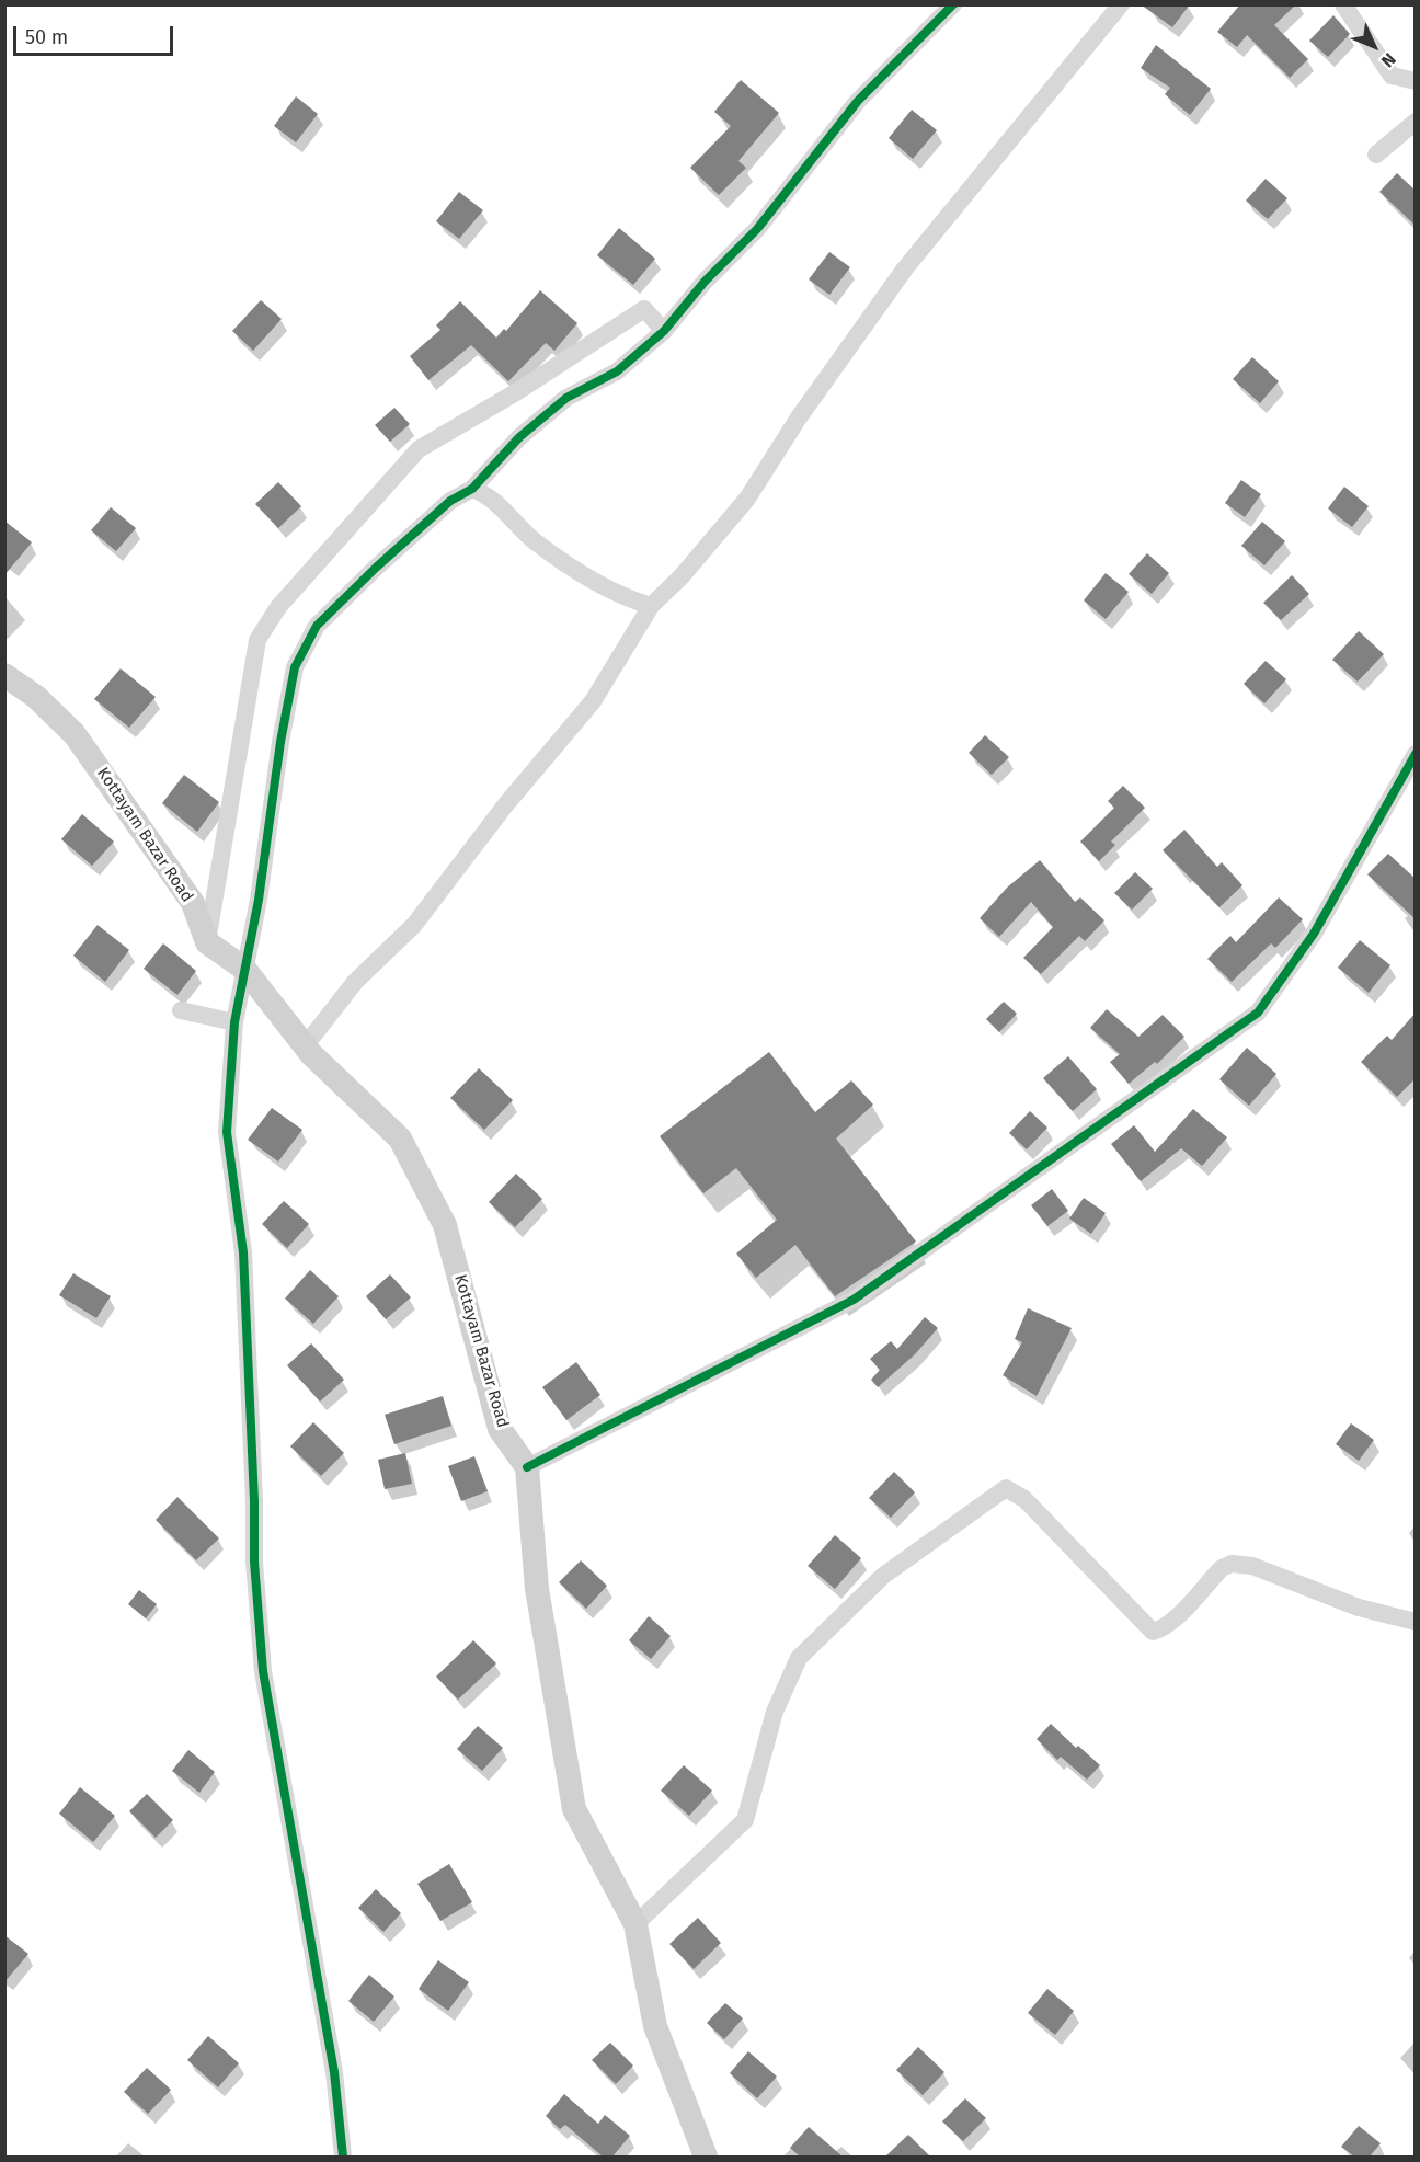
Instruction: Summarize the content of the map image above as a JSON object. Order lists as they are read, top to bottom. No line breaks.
{"streets":{"main road":["Kottayam Bazar Road"]},"scale_bar":"50 m","north":"bottom right"}
